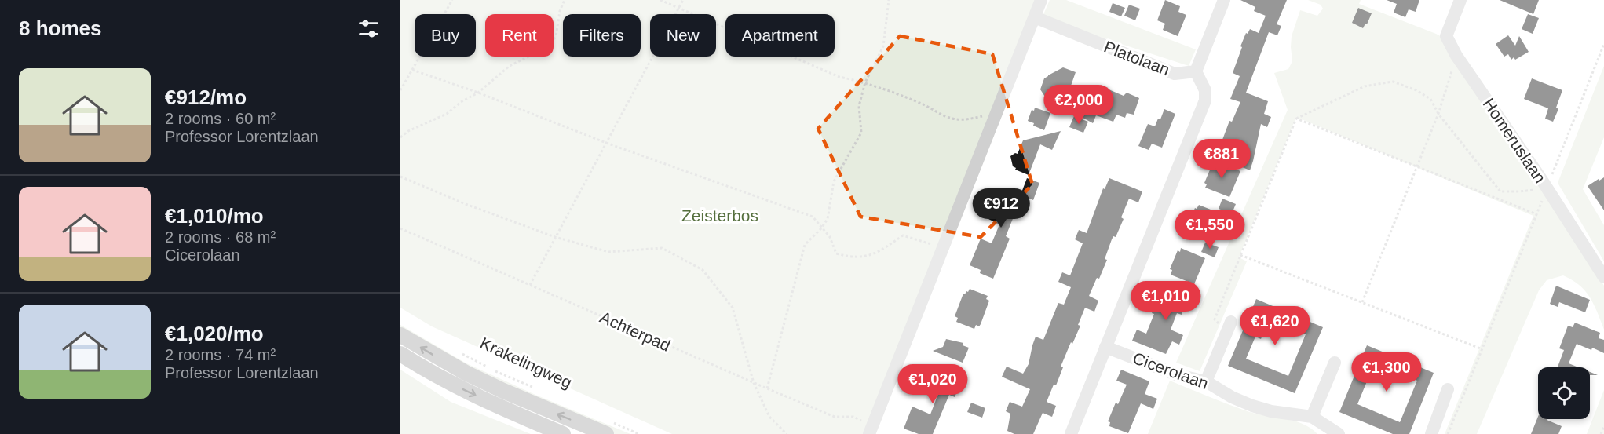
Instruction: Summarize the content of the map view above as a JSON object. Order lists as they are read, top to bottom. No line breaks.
{"streets":{"main road":["Krakelingweg"],"street":["Platolaan","Homeruslaan","Cicerolaan"],"path":["Achterpad"]},"parks":["Zeisterbos"],"page":{"heading":"8 homes","chip":["Buy","Rent","Filters","New","Apartment"],"list":[{"name":"€912/mo","note":"2 rooms · 60 m² · Professor Lorentzlaan"},{"name":"€1,010/mo","note":"2 rooms · 68 m² · Cicerolaan"},{"name":"€1,020/mo","note":"2 rooms · 74 m² · Professor Lorentzlaan"}],"price":["€2,000","€881","€912","€1,550","€1,010","€1,620","€1,300","€1,020"]}}
